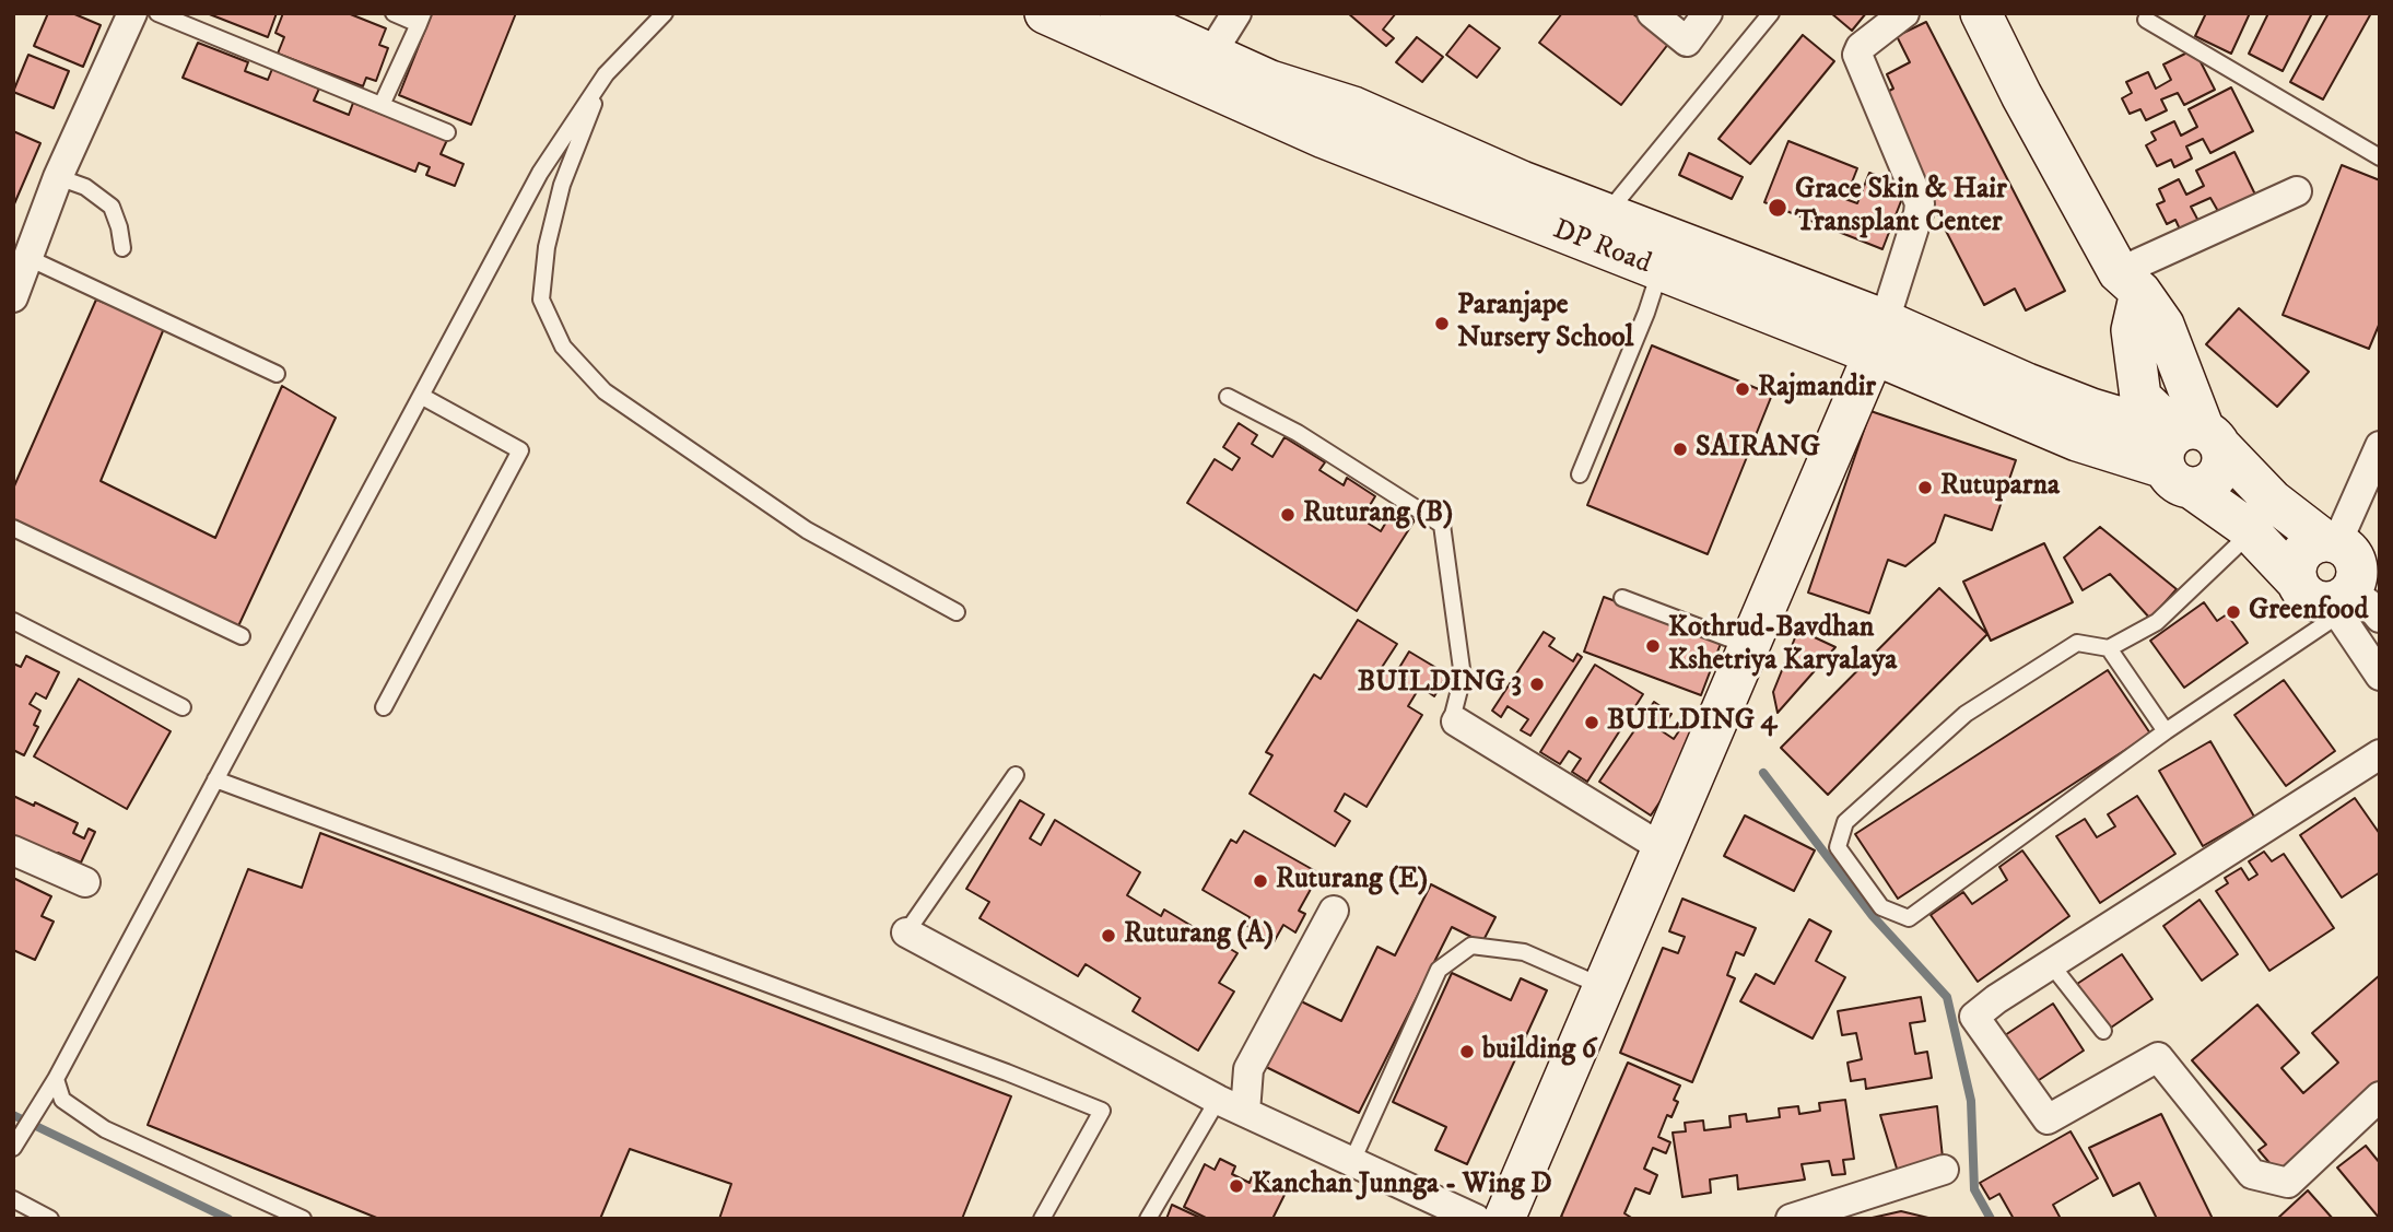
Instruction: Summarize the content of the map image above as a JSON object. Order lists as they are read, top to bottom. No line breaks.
{"streets":{"main road":["DP Road"]},"places":["Grace Skin & Hair Transplant Center","Paranjape Nursery School","Rajmandir","SAIRANG","Rutuparna","Ruturang (B)","Greenfood","Kothrud-Bavdhan Kshetriya Karyalaya","BUILDING 3","BUILDING 4","Ruturang (E)","Ruturang (A)","building 6","Kanchan Junnga - Wing D"]}
